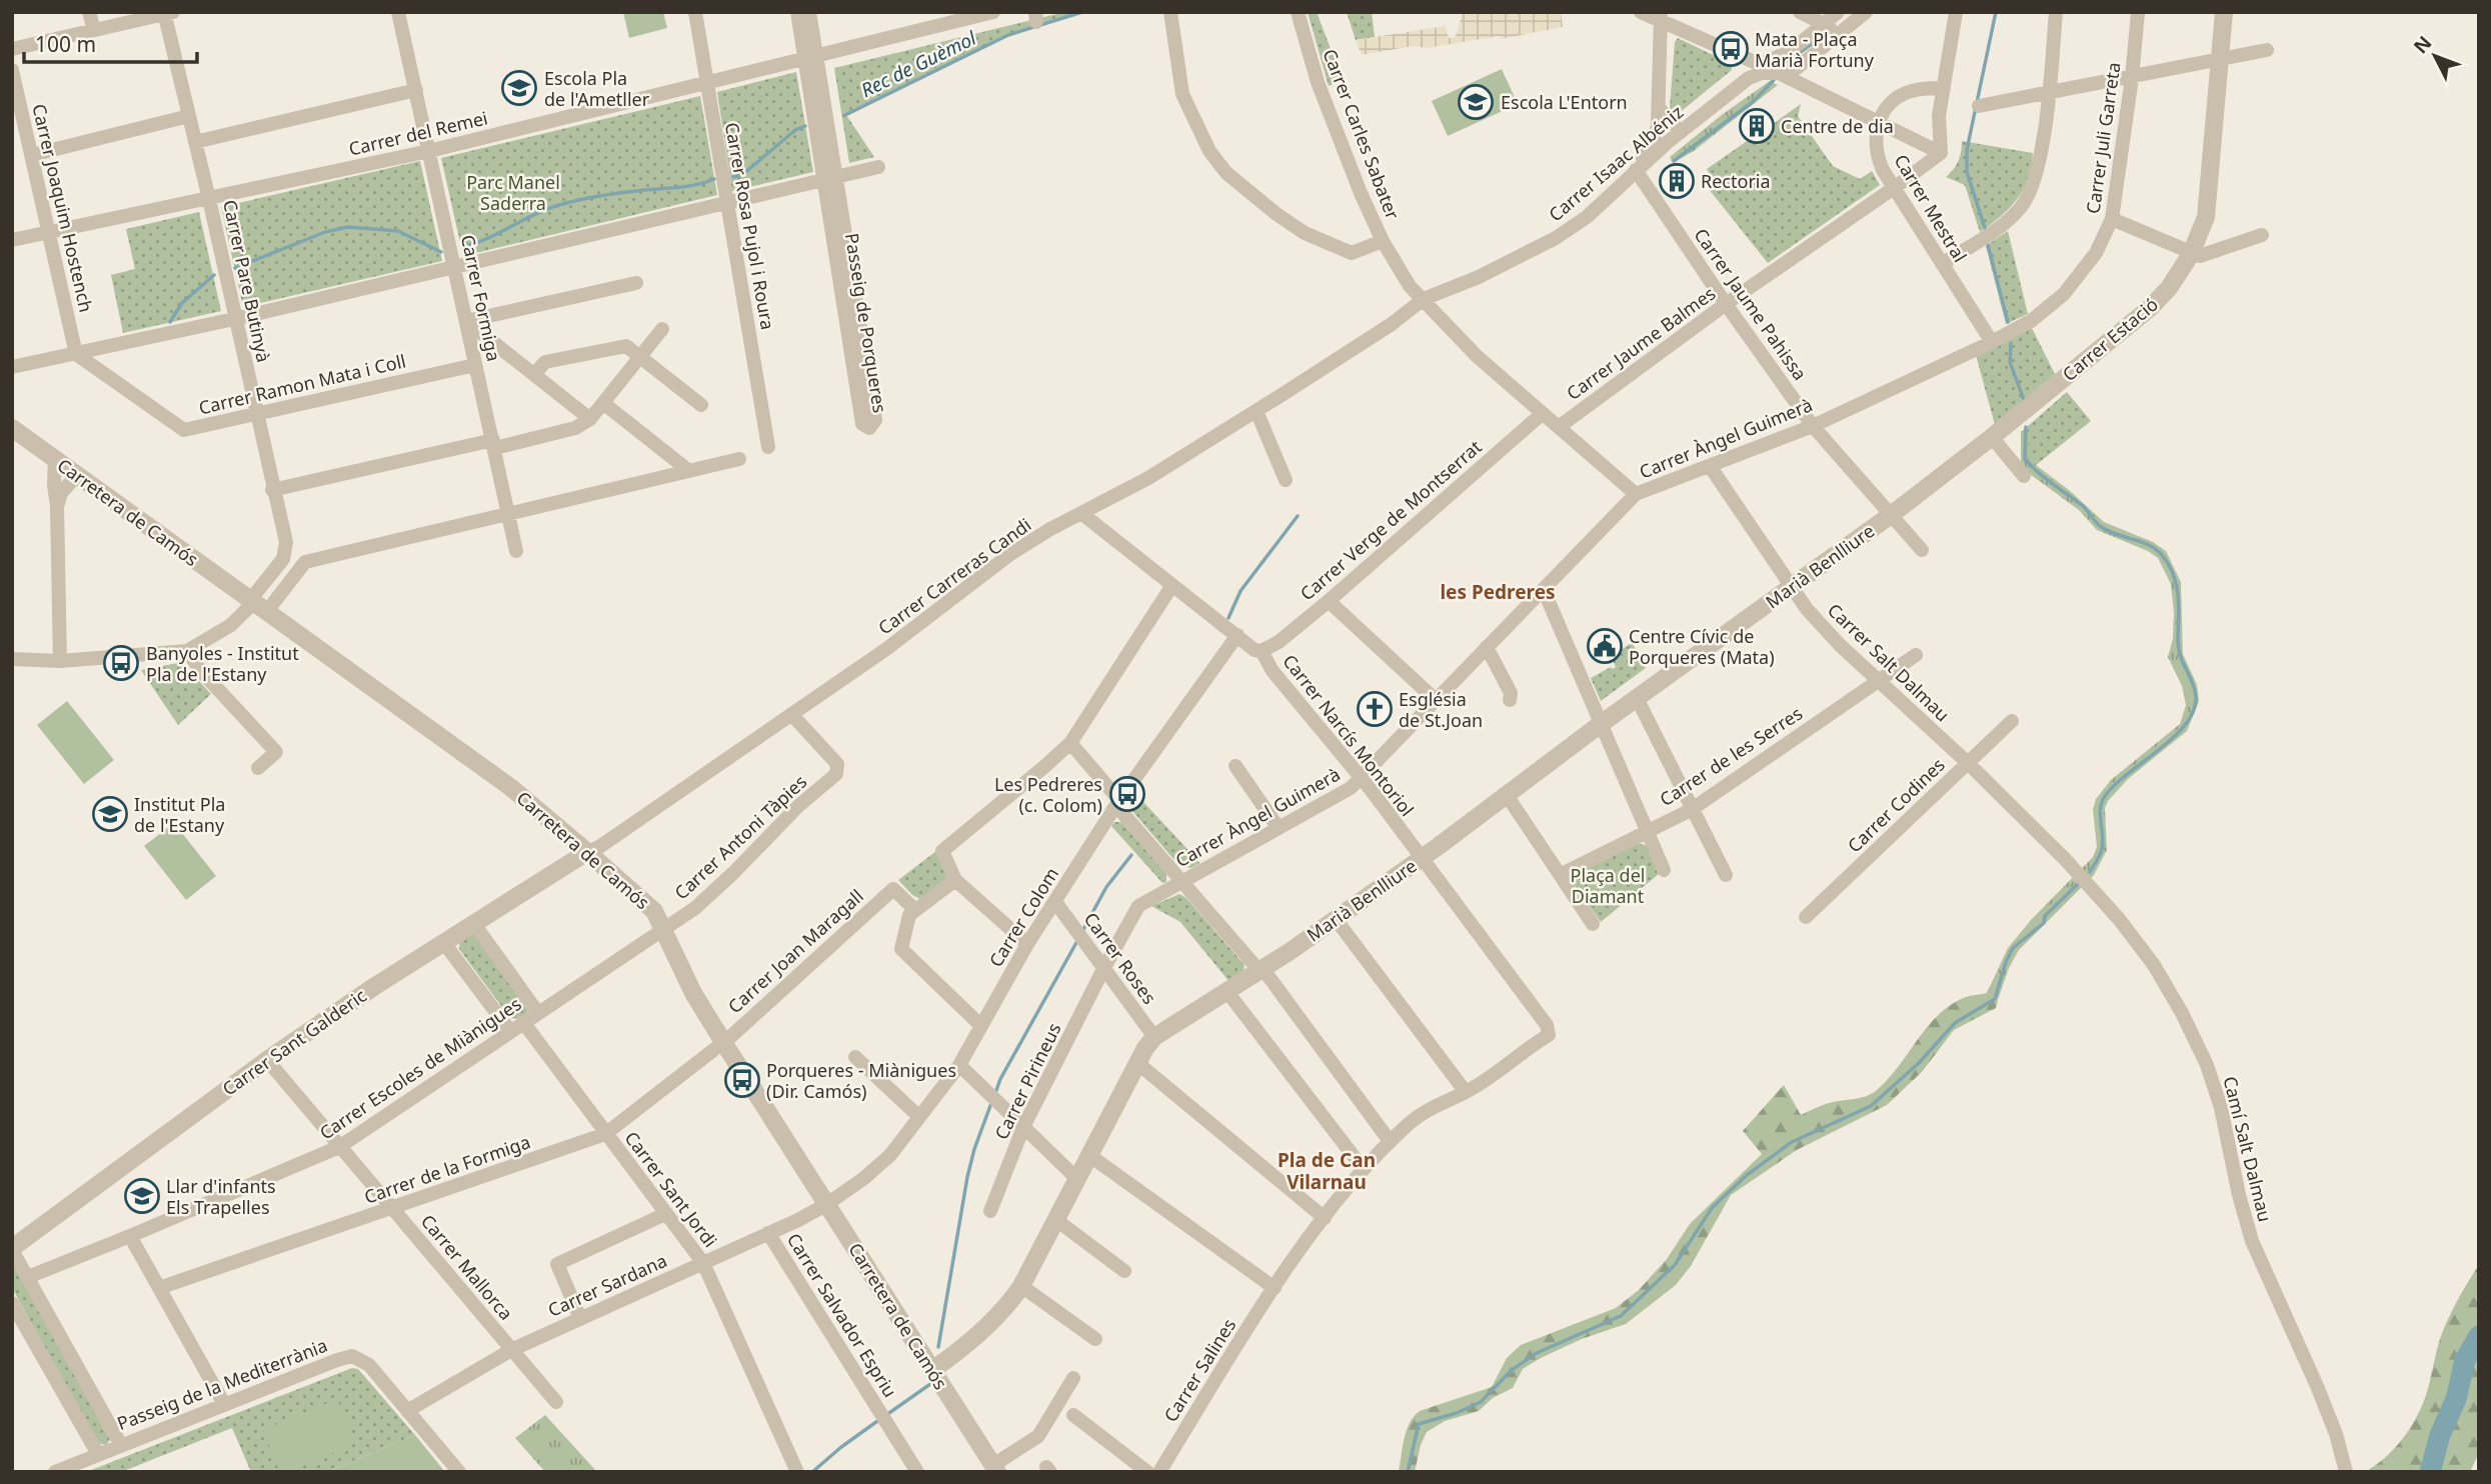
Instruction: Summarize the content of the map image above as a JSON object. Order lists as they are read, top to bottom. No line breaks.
{"streets":{"street":["Carrer del Remei","Carrer Carles Sabater","Carrer Juli Garreta","Carrer Isaac Albéniz","Carrer Joaquim Hostench","Carrer Mestral","Carrer Rosa Pujol i Roura","Carrer Pare Butinyà","Carrer Formiga","Carrer Jaume Pahissa","Passeig de Porqueres","Carrer Estació","Carrer Jaume Balmes","Carrer Ramon Mata i Coll","Carrer Àngel Guimerà","Carretera de Camós","Carrer Verge de Montserrat","Marià Benlliure","Carrer Carreras Candi","Carrer Salt Dalmau","Carrer Narcís Montoriol","Carrer de les Serres","Carrer Codines","Carrer Antoni Tàpies","Carrer Colom","Carrer Joan Maragall","Carrer Roses","Carrer Sant Galderic","Carrer Escoles de Miànigues","Carrer Pirineus","Camí Salt Dalmau","Carrer de la Formiga","Carrer Sant Jordi","Carrer Mallorca","Carrer Sardana","Carrer Salvador Espriu","Carrer Salines","Passeig de la Mediterrània"]},"crossings":[["Carrer del Remei","Carrer Joaquim Hostench"],["Carrer del Remei","Carrer Rosa Pujol i Roura"],["Carrer del Remei","Carrer Pare Butinyà"],["Carrer del Remei","Carrer Formiga"],["Carrer del Remei","Passeig de Porqueres"],["Carrer Carles Sabater","Carrer Isaac Albéniz"],["Carrer Carles Sabater","Carrer Jaume Balmes"],["Carrer Carles Sabater","Carrer Àngel Guimerà"],["Carrer Carles Sabater","Carrer Verge de Montserrat"],["Carrer Carles Sabater","Carrer Carreras Candi"],["Carrer Juli Garreta","Carrer Mestral"],["Carrer Juli Garreta","Carrer Àngel Guimerà"],["Carrer Isaac Albéniz","Carrer Jaume Pahissa"],["Carrer Isaac Albéniz","Carrer Carreras Candi"],["Carrer Joaquim Hostench","Carrer Ramon Mata i Coll"],["Carrer Mestral","Carrer Jaume Balmes"],["Carrer Mestral","Carrer Àngel Guimerà"],["Carrer Pare Butinyà","Carrer Ramon Mata i Coll"],["Carrer Formiga","Carrer Ramon Mata i Coll"],["Carrer Jaume Pahissa","Carrer Estació"],["Carrer Jaume Pahissa","Carrer Jaume Balmes"],["Carrer Jaume Pahissa","Carrer Àngel Guimerà"],["Carrer Jaume Pahissa","Marià Benlliure"],["Carrer Estació","Marià Benlliure"],["Carrer Àngel Guimerà","Carrer Salt Dalmau"],["Carrer Àngel Guimerà","Carrer Narcís Montoriol"],["Carrer Àngel Guimerà","Carrer Roses"],["Carrer Àngel Guimerà","Carrer Pirineus"],["Carretera de Camós","Marià Benlliure"],["Carretera de Camós","Carrer Carreras Candi"],["Carretera de Camós","Carrer Antoni Tàpies"],["Carretera de Camós","Carrer Colom"],["Carretera de Camós","Carrer Joan Maragall"],["Carretera de Camós","Carrer Sant Galderic"],["Carretera de Camós","Carrer Escoles de Miànigues"],["Carretera de Camós","Carrer de la Formiga"],["Carretera de Camós","Carrer Sardana"],["Carrer Verge de Montserrat","Carrer Narcís Montoriol"],["Marià Benlliure","Carrer Salt Dalmau"],["Marià Benlliure","Carrer Narcís Montoriol"],["Marià Benlliure","Carrer Roses"],["Carrer Carreras Candi","Carrer Narcís Montoriol"],["Carrer Carreras Candi","Carrer Antoni Tàpies"],["Carrer Carreras Candi","Carrer Sant Galderic"],["Carrer Salt Dalmau","Carrer de les Serres"],["Carrer Salt Dalmau","Carrer Codines"],["Carrer Salt Dalmau","Camí Salt Dalmau"],["Carrer Narcís Montoriol","Carrer Colom"],["Carrer Narcís Montoriol","Carrer Salines"],["Carrer Antoni Tàpies","Carrer Escoles de Miànigues"],["Carrer Colom","Carrer Roses"],["Carrer Colom","Carrer Sardana"],["Carrer Joan Maragall","Carrer de la Formiga"],["Carrer Roses","Carrer Pirineus"],["Carrer Sant Galderic","Carrer Mallorca"],["Carrer Escoles de Miànigues","Carrer Sant Jordi"],["Carrer Escoles de Miànigues","Carrer Mallorca"],["Carrer de la Formiga","Carrer Sant Jordi"],["Carrer de la Formiga","Carrer Mallorca"],["Carrer Sant Jordi","Carrer Sardana"],["Carrer Mallorca","Carrer Sardana"],["Carrer Sardana","Carrer Salvador Espriu"],["Carrer Sardana","Passeig de la Mediterrània"]],"districts":["les Pedreres","Pla de Can Vilarnau"],"water":["Rec de Guèmol"],"parks":["Parc Manel Saderra","Plaça del Diamant"],"places":{"bus stop":["Mata - Plaça Marià Fortuny","Banyoles - Institut Pla de l'Estany","Les Pedreres (c. Colom)","Porqueres - Miànigues (Dir. Camós)"],"school or university":["Escola Pla de l'Ametller","Escola L'Entorn","Institut Pla de l'Estany","Llar d'infants Els Trapelles"],"building":["Centre de dia","Rectoria"],"public building":["Centre Cívic de Porqueres (Mata)"],"church":["Església de St.Joan"]},"scale_bar":"100 m","north":"top left"}
